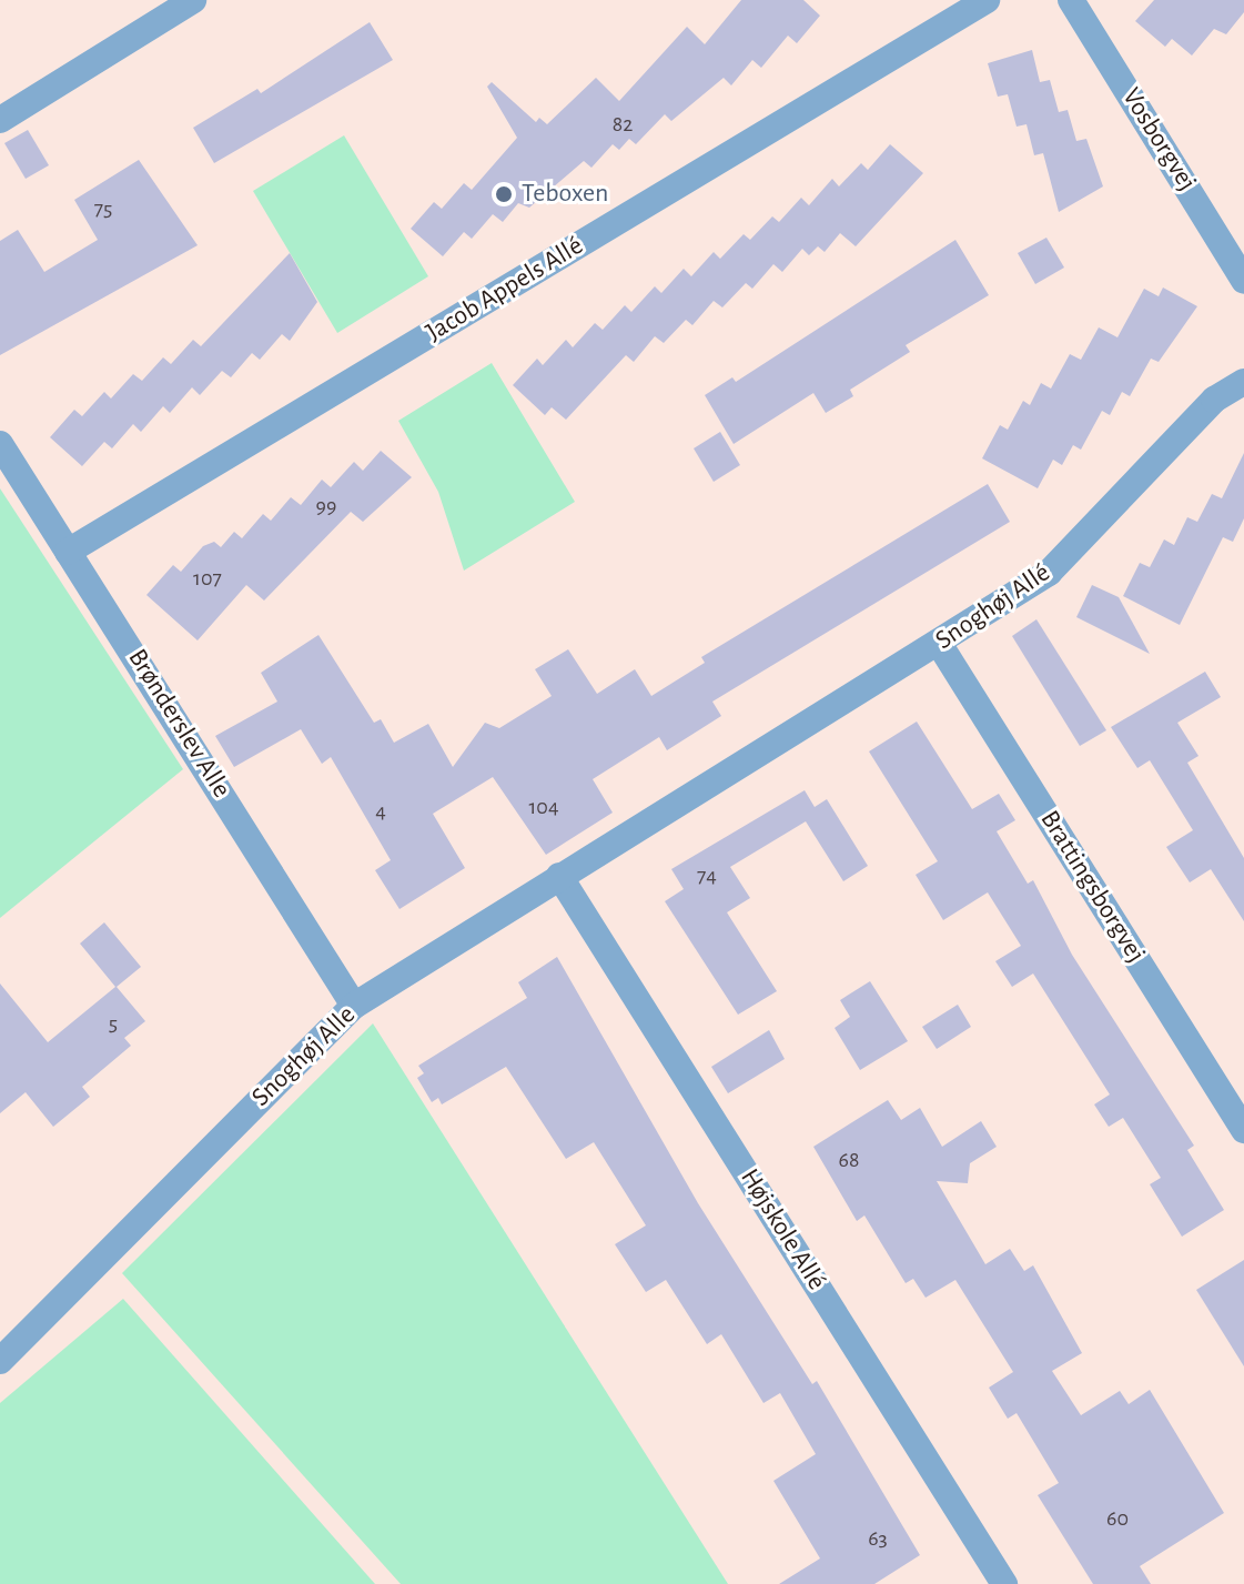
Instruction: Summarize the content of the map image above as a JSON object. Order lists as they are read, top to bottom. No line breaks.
{"streets":{"street":["Vosborgvej","Jacob Appels Allé","Snoghøj Allé","Brønderslev Alle","Brattingsborgvej","Snoghøj Alle","Højskole Allé"]},"crossings":[["Jacob Appels Allé","Brønderslev Alle"],["Snoghøj Allé","Brattingsborgvej"],["Snoghøj Allé","Snoghøj Alle"],["Brønderslev Alle","Snoghøj Alle"],["Snoghøj Alle","Højskole Allé"]],"places":["Teboxen"],"house_numbers":["82","75","99","107","104","4","74","5","68","60","63"]}
